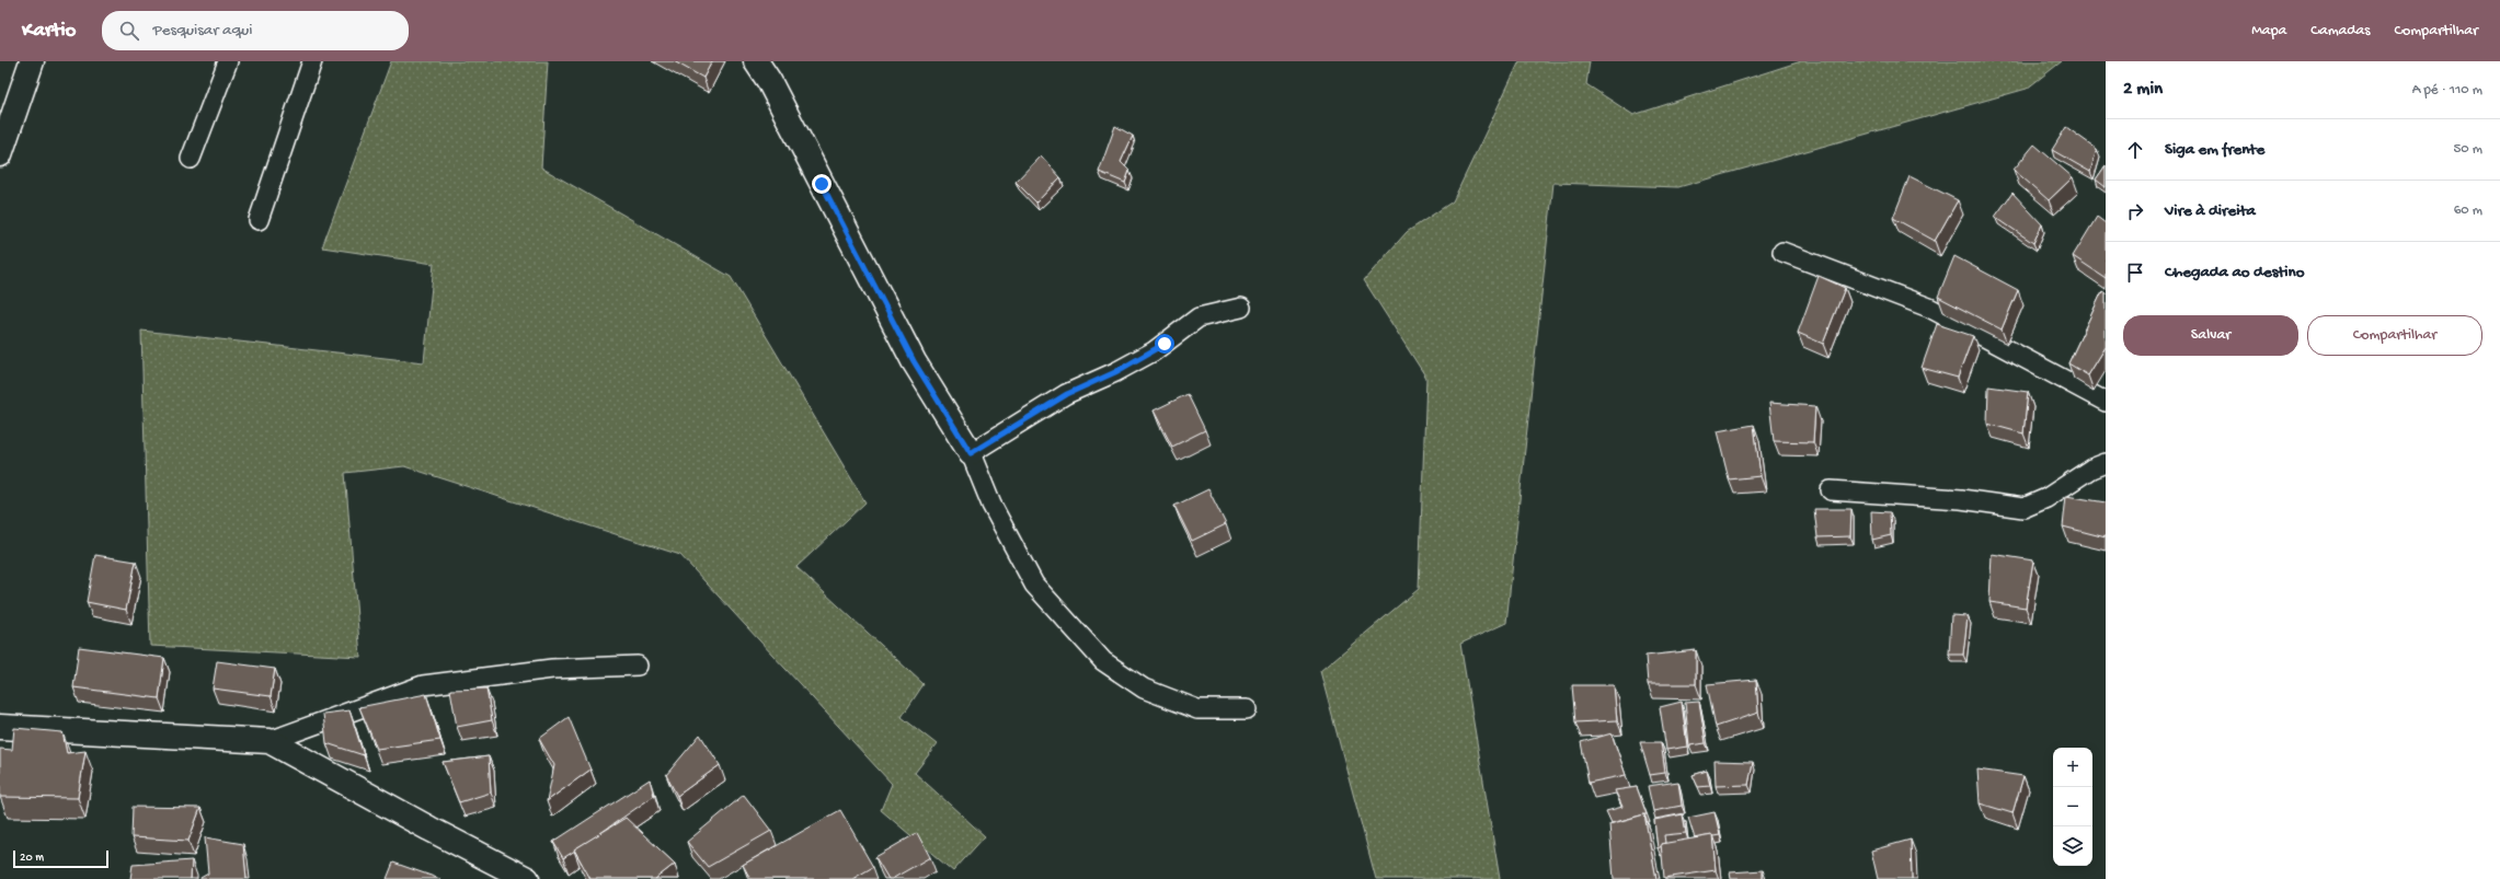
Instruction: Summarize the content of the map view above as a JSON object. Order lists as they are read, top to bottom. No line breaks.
{"scale_bar":"20 m","page":{"header":"Kartio","search":"Pesquisar aqui","nav":["Mapa","Camadas","Compartilhar"],"heading":["2 min","A pé · 110 m"],"list":[["Siga em frente","50 m"],["Vire à direita","60 m"],"Chegada ao destino"],"buttons":["Salvar","Compartilhar"],"map_buttons":["+","−"],"scale":"20 m"}}
